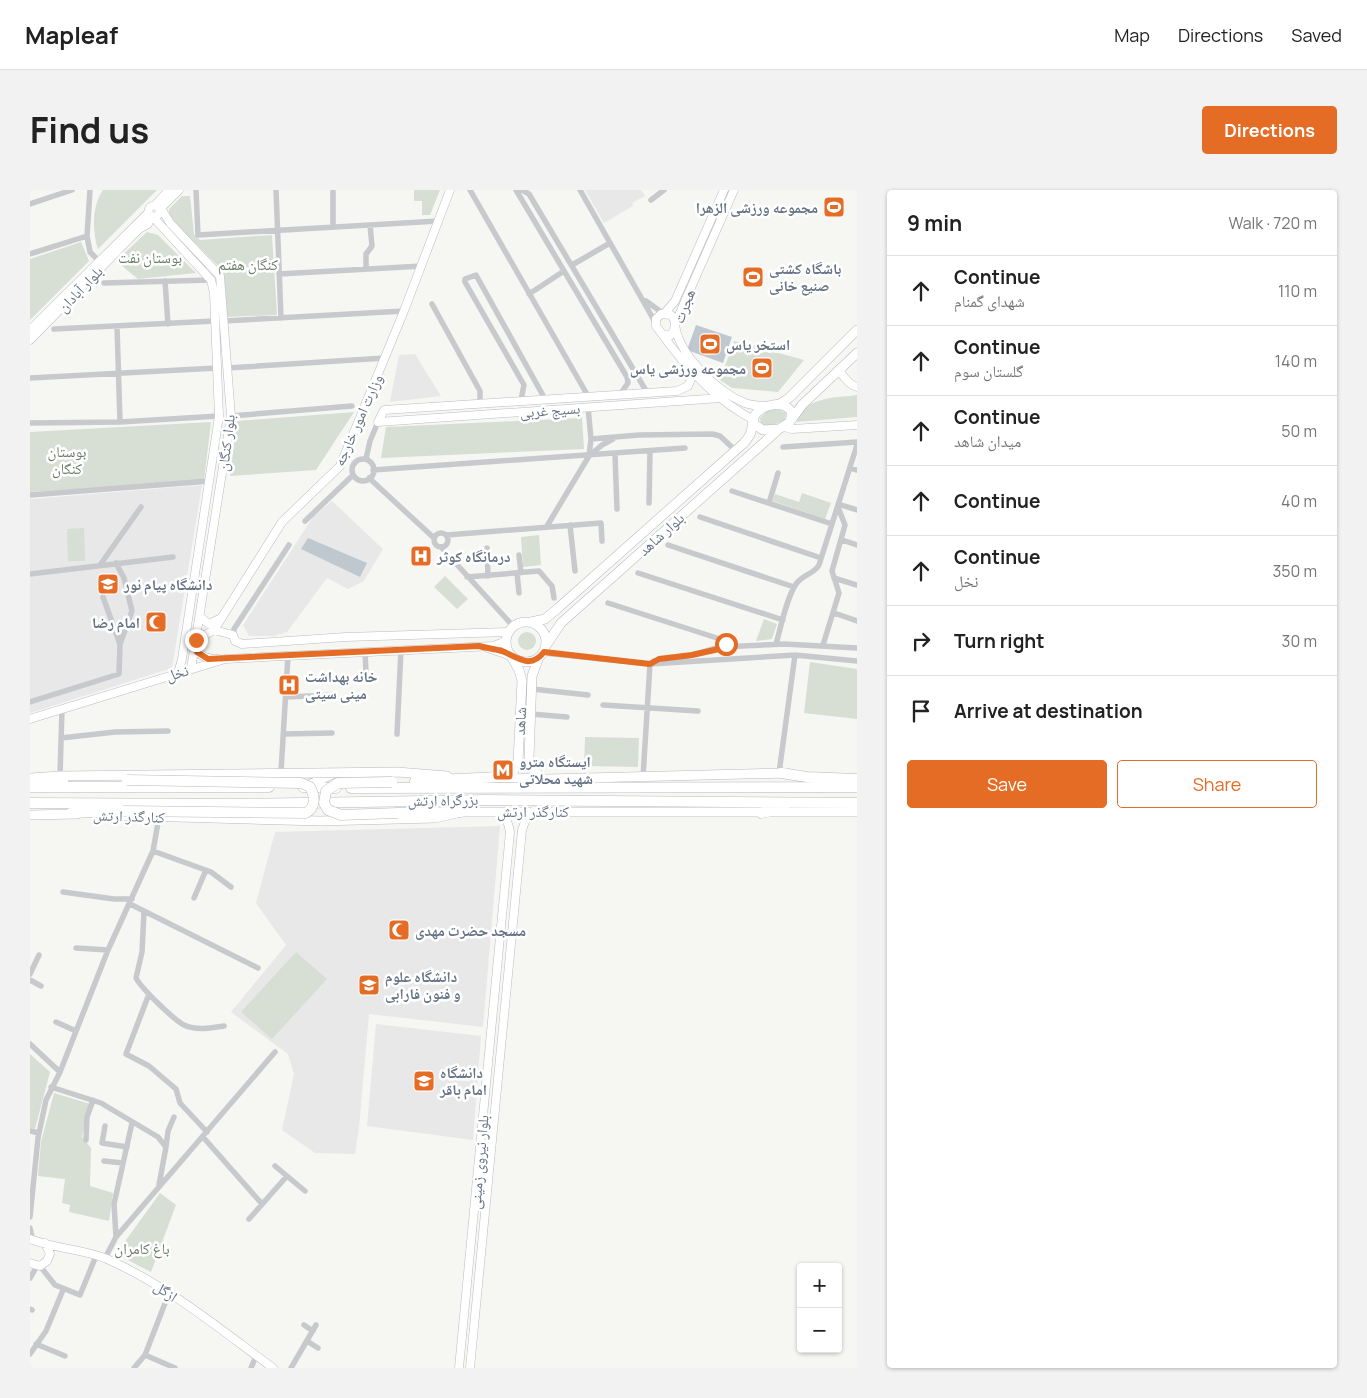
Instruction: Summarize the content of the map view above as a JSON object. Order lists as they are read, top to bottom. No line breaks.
{"streets":{"highway":["بزرگراه ارتش"],"main road":["بلوار آبادان","هجرت","بسیج غربی","وزارت امور خارجه","بلوار کنگان","بلوار شاهد","نخل","شاهد","کنارگذر ارتش","بلوار نیروی زمینی","ازگل"]},"crossings":[["بلوار آبادان","بلوار کنگان"],["هجرت","بسیج غربی"],["هجرت","بلوار شاهد"],["بلوار کنگان","نخل"],["بلوار شاهد","شاهد"],["کنارگذر ارتش","بلوار نیروی زمینی"]],"parks":["بوستان نفت","کنگان هفتم","بوستان کنگان","باغ کامران"],"places":{"sports":["مجموعه ورزشی الزهرا","باشگاه کشتی صنیع خانی","استخر یاس","مجموعه ورزشی یاس"],"hospital":["درمانگاه کوثر","خانه بهداشت مینی سیتی"],"school or university":["دانشگاه پیام نور","دانشگاه علوم و فنون فارابی","دانشگاه امام باقر"],"mosque":["امام رضا","مسجد حضرت مهدی"],"metro station":["ایستگاه مترو شهید محلاتی"]},"page":{"header":"Mapleaf","nav":["Map","Directions","Saved"],"title":"Find us","buttons":["Directions",["Save","Share"]],"heading":["9 min","Walk · 720 m"],"list":[["Continue","شهدای گمنام","110 m"],["Continue","گلستان سوم","140 m"],["Continue","میدان شاهد","50 m"],["Continue","40 m"],["Continue","نخل","350 m"],["Turn right","30 m"],"Arrive at destination"],"map_buttons":["+","−"]}}
